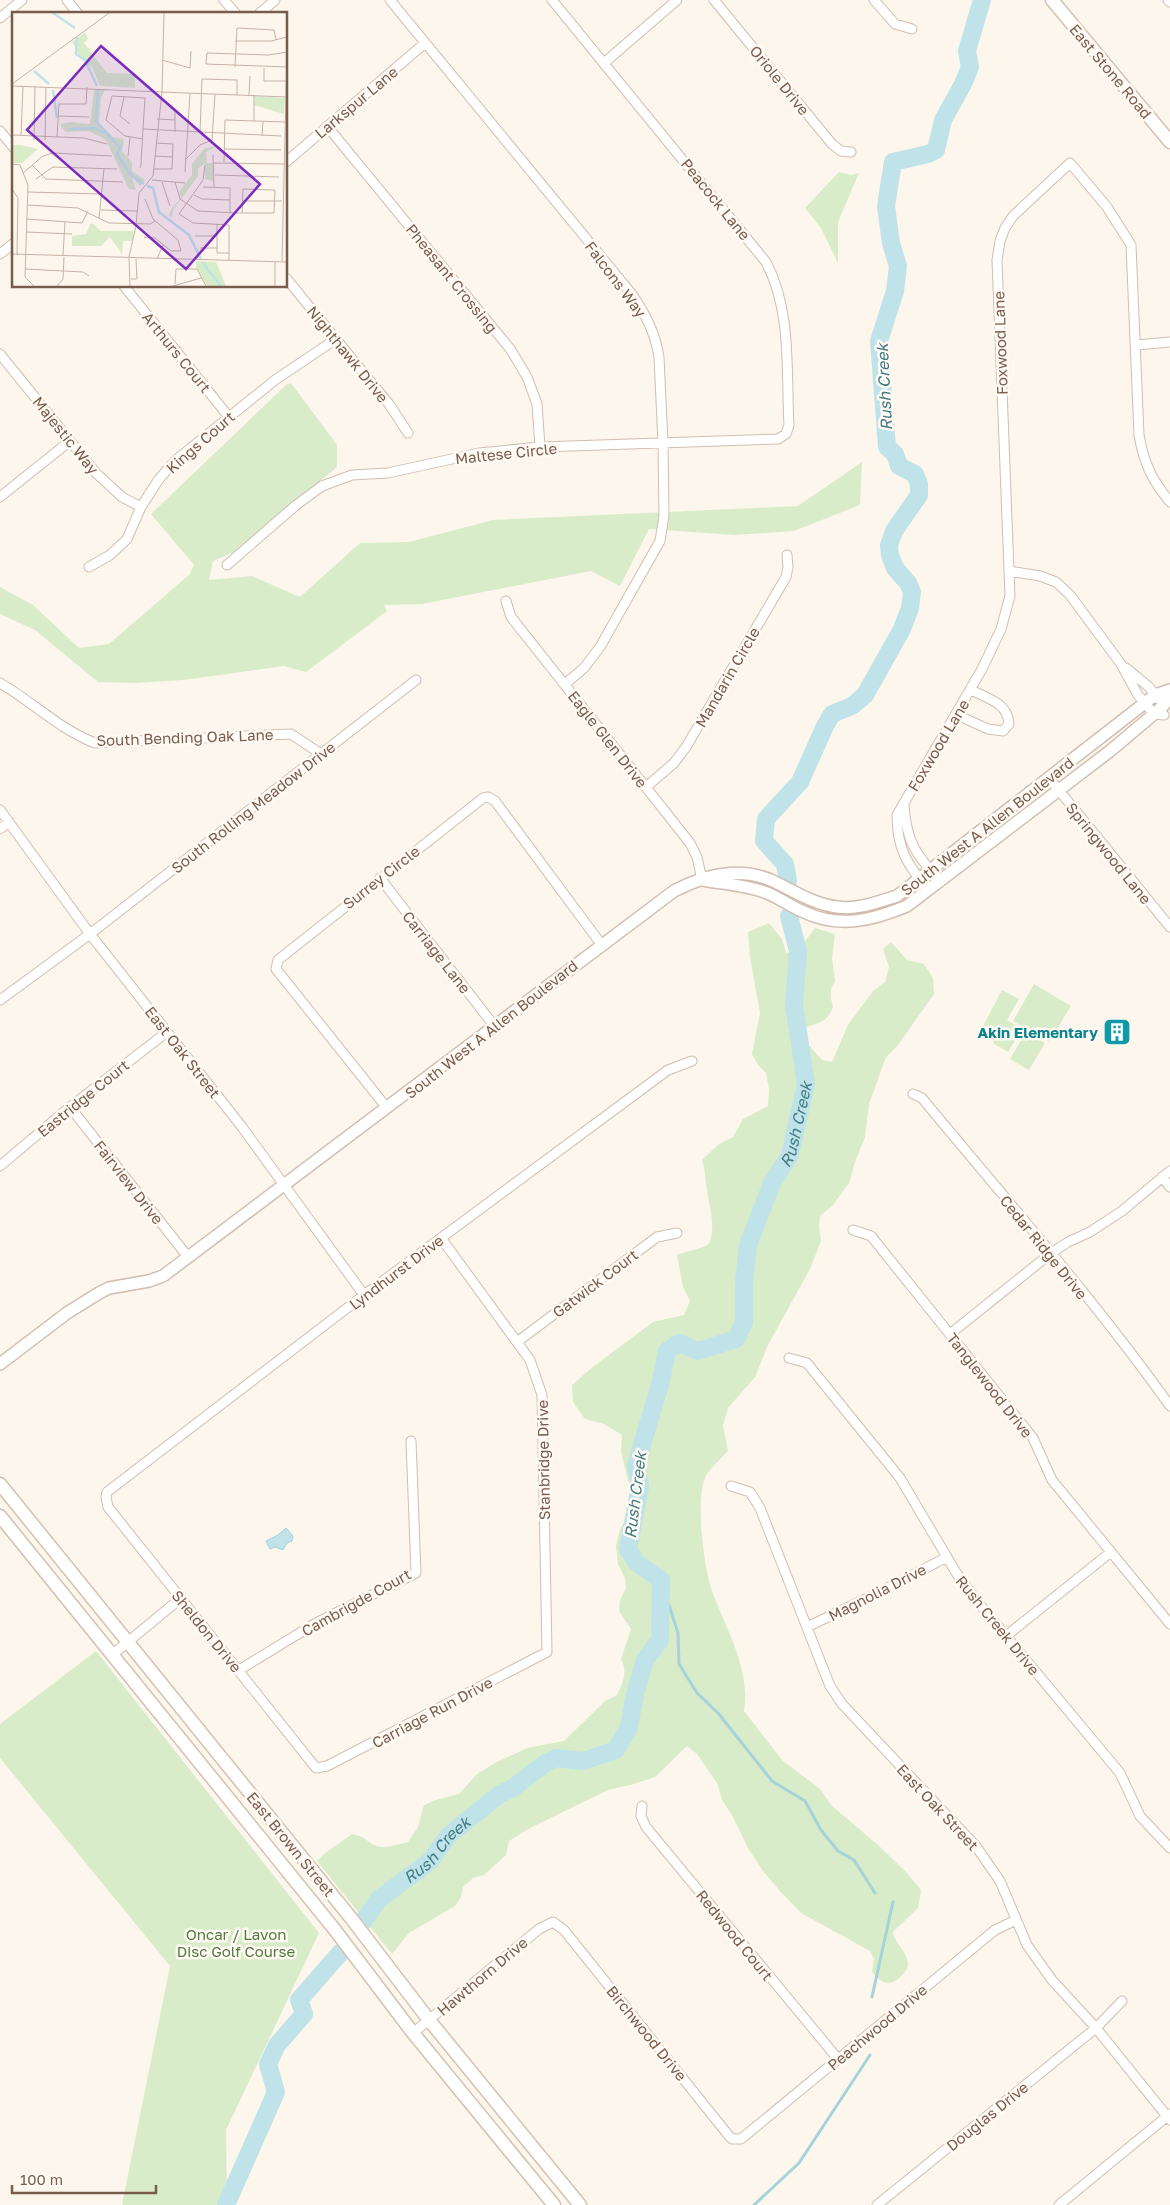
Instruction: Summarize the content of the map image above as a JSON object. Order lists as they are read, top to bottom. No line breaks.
{"streets":{"main road":["East Stone Road","East Brown Street"],"street":["Oriole Drive","Larkspur Lane","Peacock Lane","Pheasant Crossing","Falcons Way","Foxwood Lane","Arthurs Court","Nighthawk Drive","Majestic Way","Kings Court","Maltese Circle","Mandarin Circle","South Bending Oak Lane","Eagle Glen Drive","South Rolling Meadow Drive","South West A Allen Boulevard","Springwood Lane","Surrey Circle","Carriage Lane","East Oak Street","Eastridge Court","Fairview Drive","Cedar Ridge Drive","Lyndhurst Drive","Gatwick Court","Tanglewood Drive","Stanbridge Drive","Magnolia Drive","Cambrigde Court","Rush Creek Drive","Sheldon Drive","Carriage Run Drive","Redwood Court","Hawthorn Drive","Peachwood Drive","Birchwood Drive","Douglas Drive"]},"crossings":[["Larkspur Lane","Pheasant Crossing"],["Larkspur Lane","Falcons Way"],["Peacock Lane","Maltese Circle"],["Pheasant Crossing","Maltese Circle"],["Falcons Way","Maltese Circle"],["Falcons Way","Eagle Glen Drive"],["Foxwood Lane","South West A Allen Boulevard"],["Arthurs Court","Kings Court"],["Nighthawk Drive","Kings Court"],["Majestic Way","Kings Court"],["Mandarin Circle","Eagle Glen Drive"],["South Bending Oak Lane","South Rolling Meadow Drive"],["Eagle Glen Drive","South West A Allen Boulevard"],["South Rolling Meadow Drive","East Oak Street"],["South West A Allen Boulevard","Springwood Lane"],["South West A Allen Boulevard","Surrey Circle"],["South West A Allen Boulevard","Carriage Lane"],["South West A Allen Boulevard","East Oak Street"],["South West A Allen Boulevard","Fairview Drive"],["Surrey Circle","Carriage Lane"],["East Oak Street","Eastridge Court"],["East Oak Street","Lyndhurst Drive"],["East Oak Street","Magnolia Drive"],["East Oak Street","Peachwood Drive"],["East Oak Street","Douglas Drive"],["Eastridge Court","Fairview Drive"],["Lyndhurst Drive","Stanbridge Drive"],["Lyndhurst Drive","Sheldon Drive"],["Gatwick Court","Stanbridge Drive"],["Stanbridge Drive","Carriage Run Drive"],["Magnolia Drive","Rush Creek Drive"],["Cambrigde Court","Sheldon Drive"],["Sheldon Drive","Carriage Run Drive"],["East Brown Street","Hawthorn Drive"],["Redwood Court","Peachwood Drive"],["Hawthorn Drive","Birchwood Drive"],["Peachwood Drive","Birchwood Drive"]],"water":["Rush Creek"],"parks":["Oncar / Lavon Disc Golf Course"],"places":{"building":["Akin Elementary"]},"scale_bar":"100 m"}
